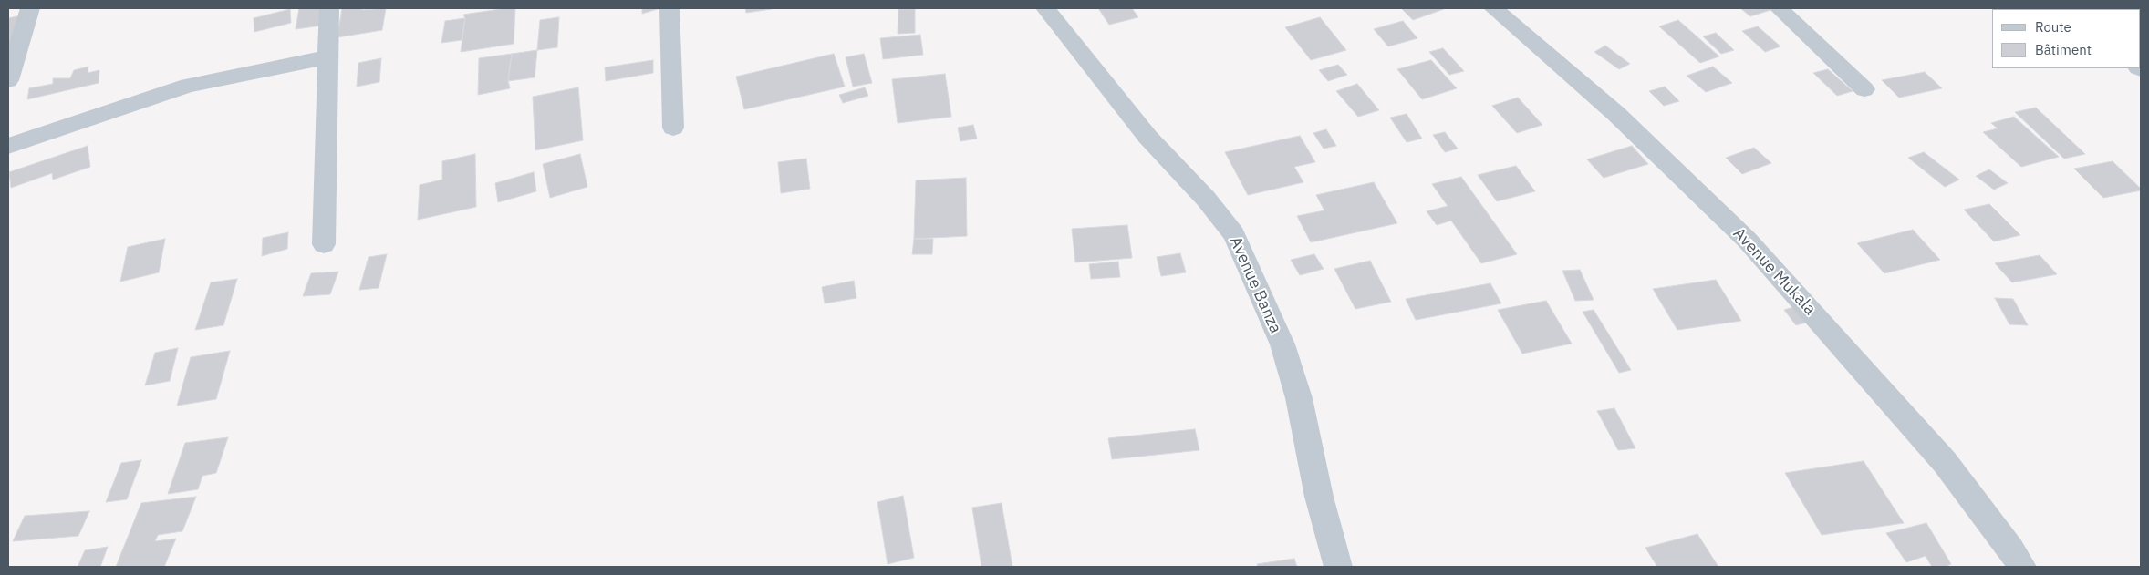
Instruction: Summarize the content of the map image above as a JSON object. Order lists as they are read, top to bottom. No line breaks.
{"streets":{"street":["Avenue Mukala","Avenue Banza"]},"legend":["Route","Bâtiment"]}
